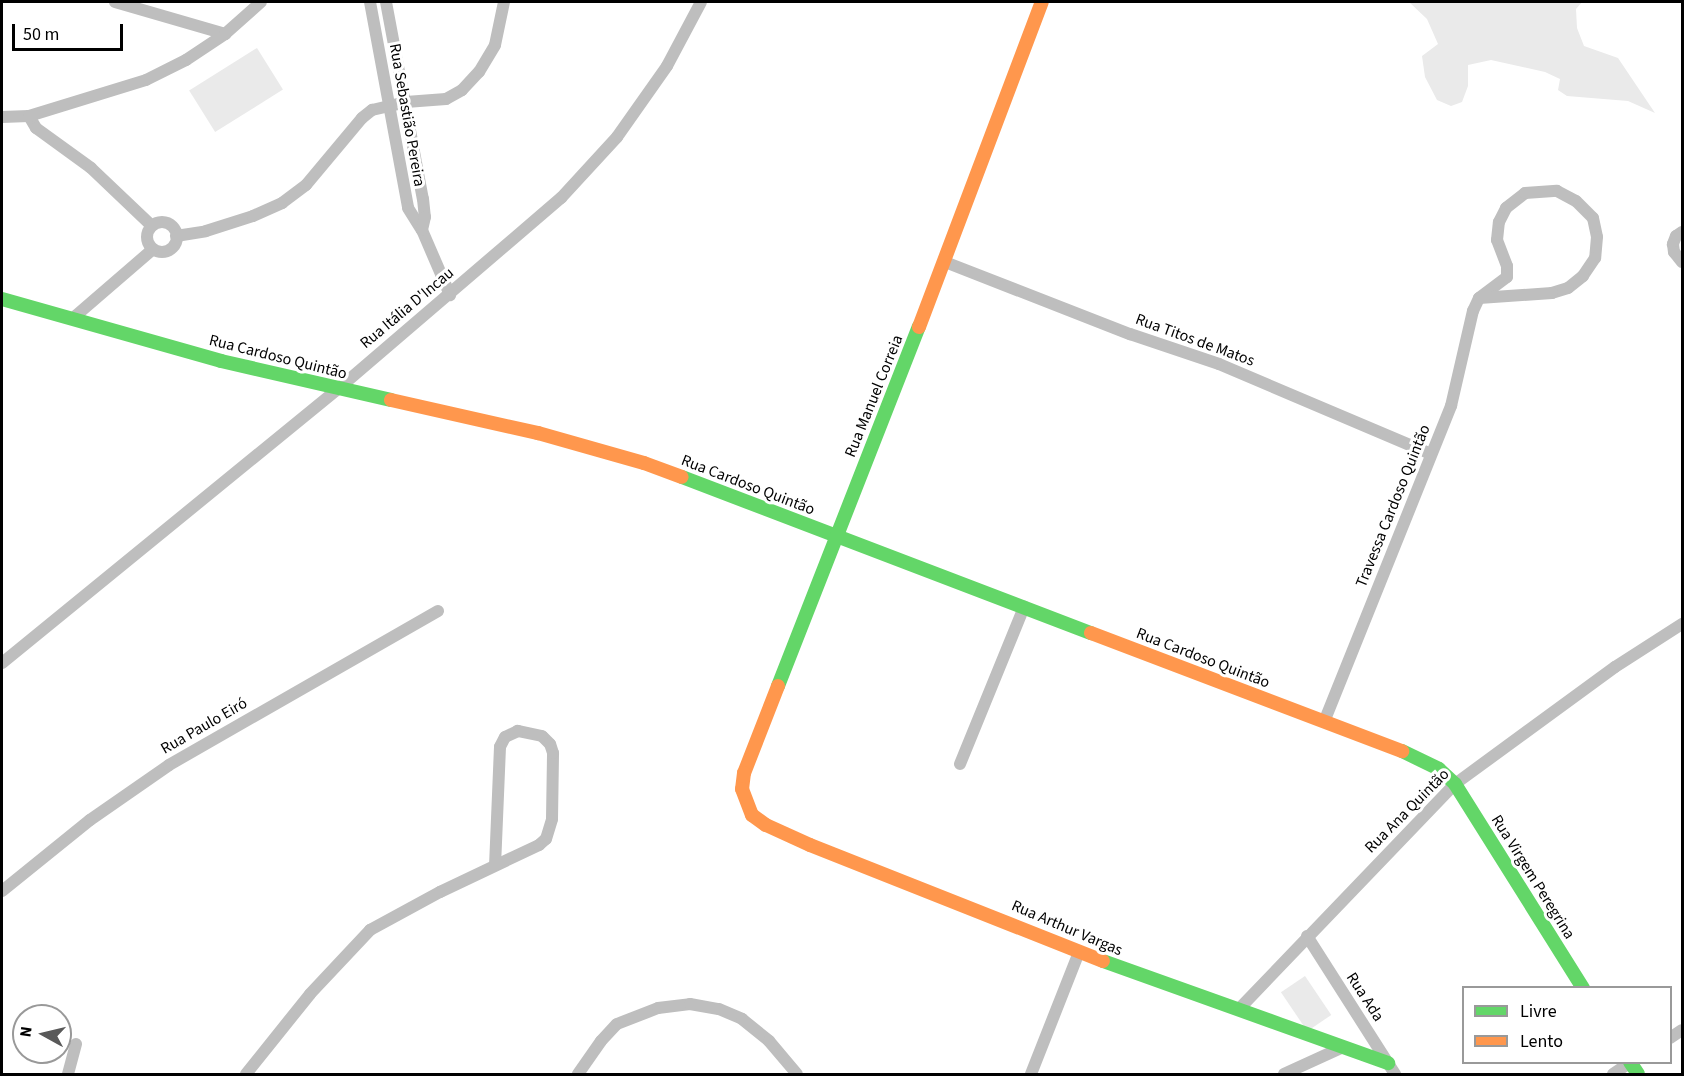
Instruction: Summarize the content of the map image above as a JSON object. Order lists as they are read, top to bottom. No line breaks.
{"streets":{"street":["Rua Sebastião Pereira","Rua Itália D'Incau","Rua Titos de Matos","Rua Cardoso Quintão","Rua Manuel Correia","Travessa Cardoso Quintão","Rua Paulo Eiró","Rua Ana Quintão","Rua Virgem Peregrina","Rua Arthur Vargas","Rua Ada"]},"crossings":[["Rua Sebastião Pereira","Rua Itália D'Incau"],["Rua Itália D'Incau","Rua Cardoso Quintão"],["Rua Titos de Matos","Rua Manuel Correia"],["Rua Titos de Matos","Travessa Cardoso Quintão"],["Rua Cardoso Quintão","Rua Manuel Correia"],["Rua Cardoso Quintão","Travessa Cardoso Quintão"],["Rua Cardoso Quintão","Rua Ana Quintão"],["Rua Cardoso Quintão","Rua Virgem Peregrina"],["Rua Manuel Correia","Rua Arthur Vargas"],["Rua Ana Quintão","Rua Virgem Peregrina"],["Rua Ana Quintão","Rua Arthur Vargas"],["Rua Ana Quintão","Rua Ada"],["Rua Arthur Vargas","Rua Ada"]],"legend":["Livre","Lento"],"scale_bar":"50 m","north":"left"}
